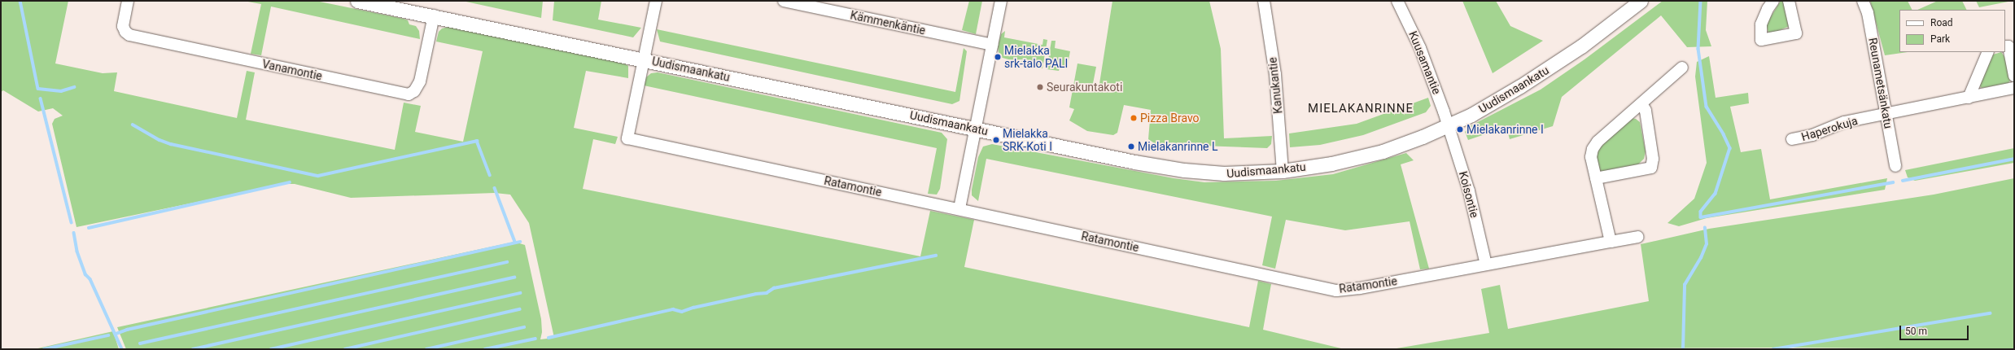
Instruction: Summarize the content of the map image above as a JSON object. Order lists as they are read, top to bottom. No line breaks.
{"streets":{"street":["Kämmenkäntie","Kuusamantie","Uudismaankatu","Vanamontie","Reunametsänkatu","Kanukantie","Haperokuja","Ratamontie","Koisontie"]},"crossings":[["Kuusamantie","Uudismaankatu"],["Kuusamantie","Koisontie"],["Uudismaankatu","Vanamontie"],["Uudismaankatu","Kanukantie"],["Uudismaankatu","Ratamontie"],["Uudismaankatu","Koisontie"],["Reunametsänkatu","Haperokuja"],["Ratamontie","Koisontie"]],"districts":["MIELAKANRINNE"],"places":["Mielakka srk-talo PALI","Seurakuntakoti","Pizza Bravo","Mielakanrinne I","Mielakka SRK-Koti I","Mielakanrinne L"],"legend":["Road","Park"],"scale_bar":"50 m"}
